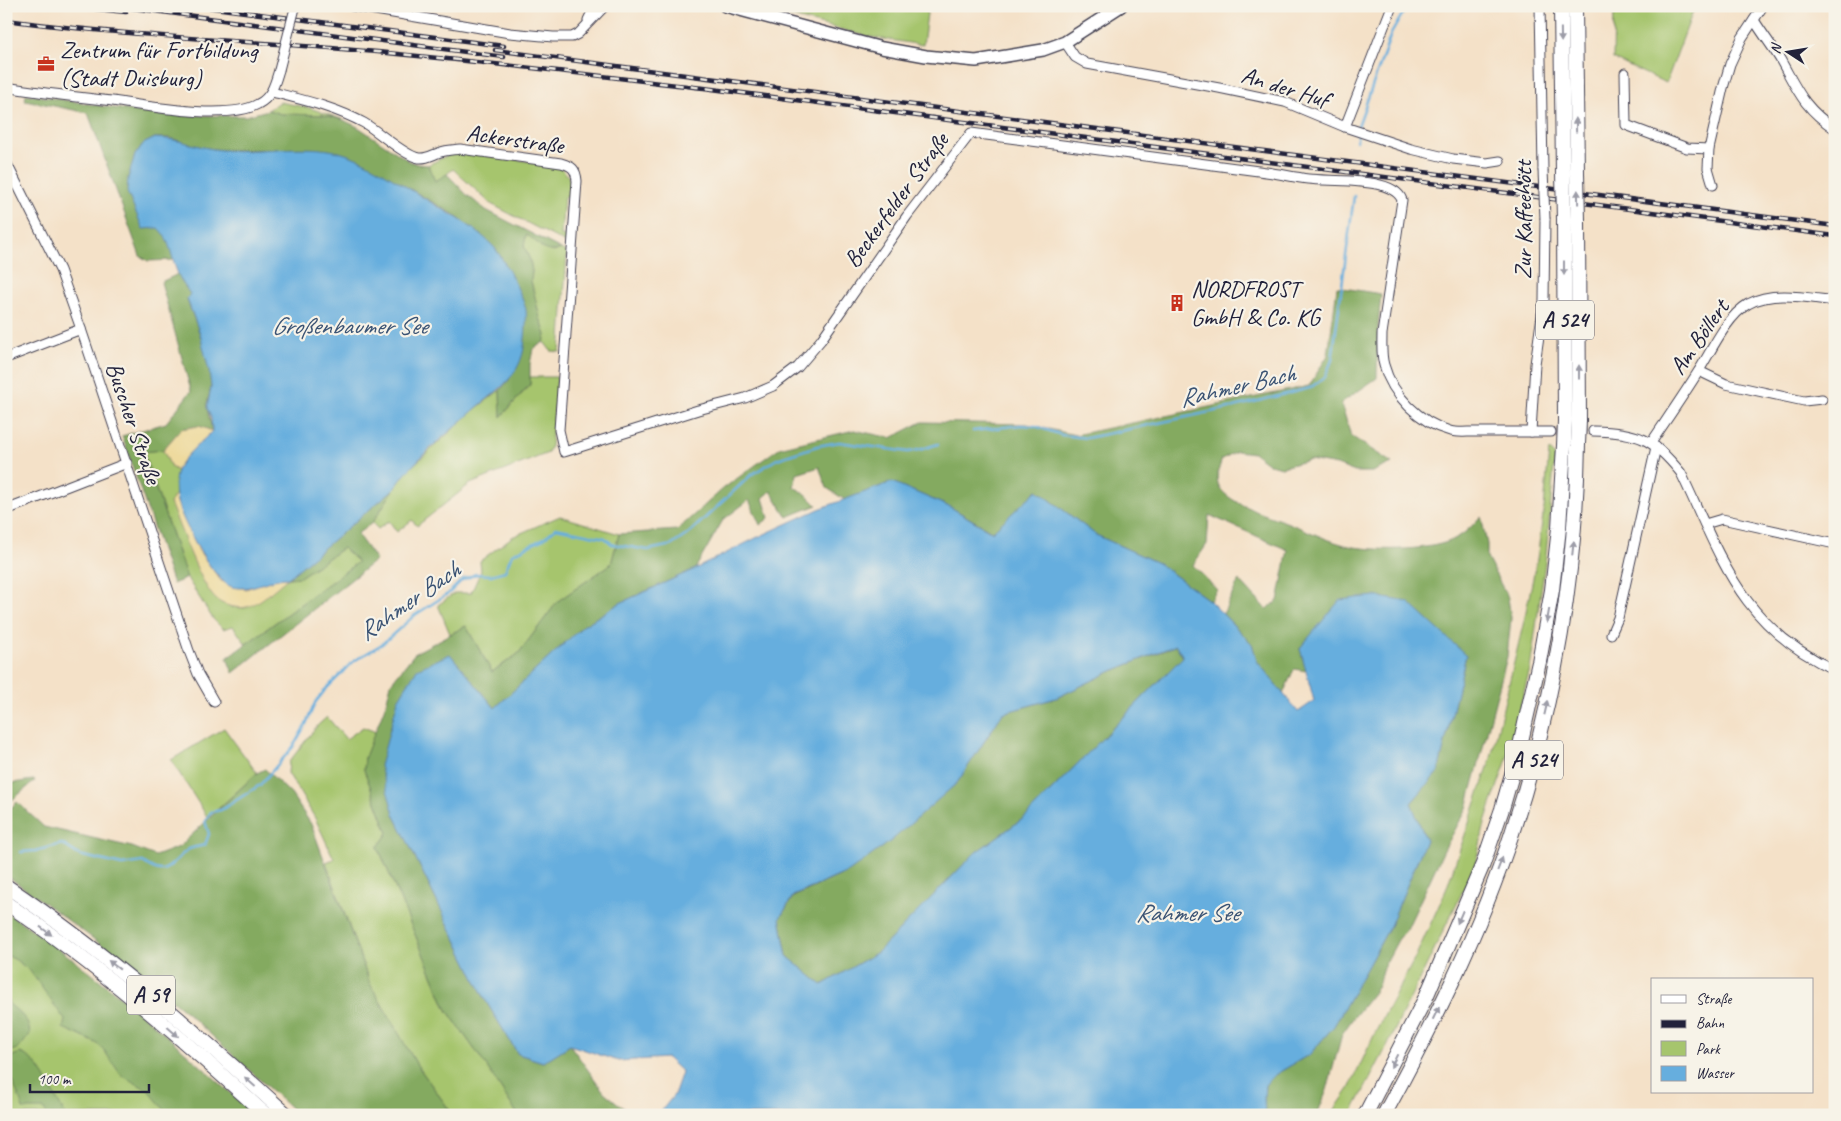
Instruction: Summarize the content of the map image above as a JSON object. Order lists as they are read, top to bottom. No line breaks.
{"streets":{"highway":["A 524","A 59"],"street":["An der Huf","Ackerstraße","Beckerfelder Straße","Zur Kaffeehött","Am Böllert","Buscher Straße"]},"crossings":[["Ackerstraße","Beckerfelder Straße"],["Beckerfelder Straße","Zur Kaffeehött"]],"water":["Großenbaumer See","Rahmer Bach","Rahmer See"],"places":{"office":["Zentrum für Fortbildung (Stadt Duisburg)"],"building":["NORDFROST GmbH & Co. KG"]},"legend":["Straße","Bahn","Park","Wasser"],"scale_bar":"100 m","north":"left"}
